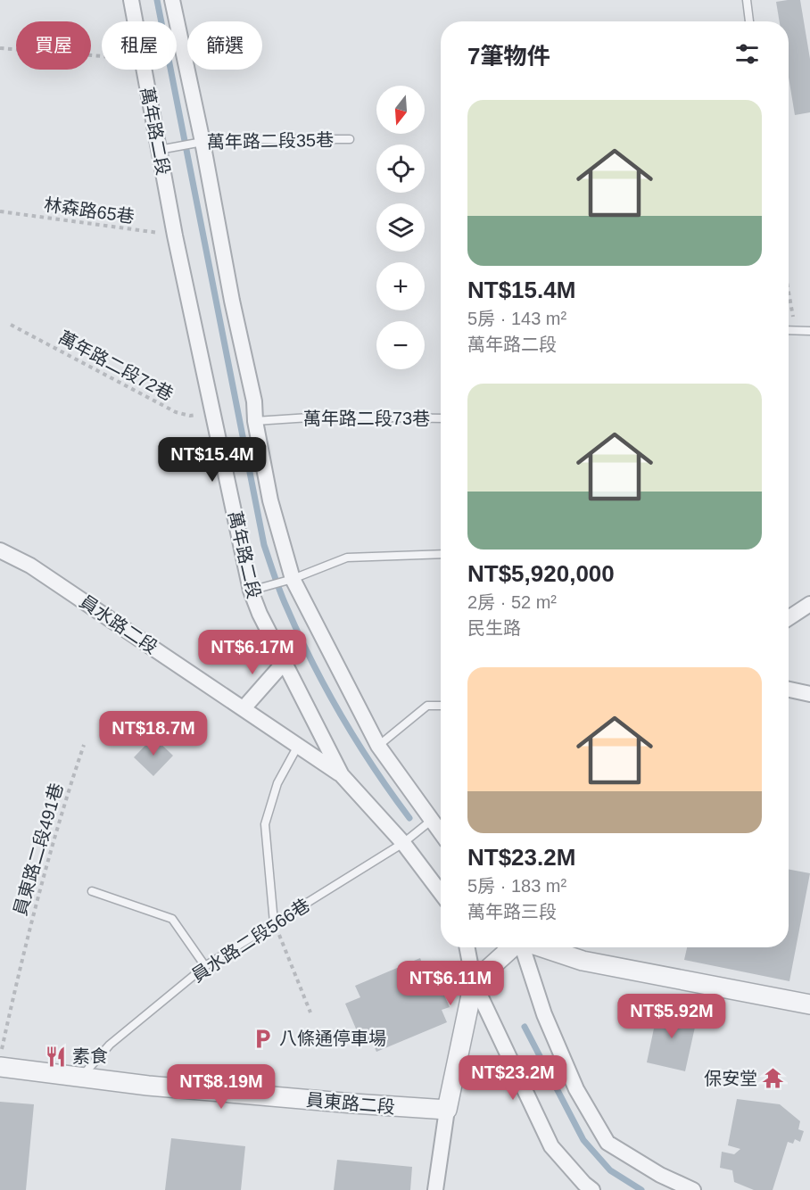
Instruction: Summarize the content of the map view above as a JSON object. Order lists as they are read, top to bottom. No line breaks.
{"streets":{"street":["萬年路二段","員水路二段","員東路二段"],"lane":["萬年路二段35巷","萬年路二段73巷","員水路二段566巷"],"path":["林森路65巷","萬年路二段72巷","員東路二段491巷"]},"crossings":[["萬年路二段","萬年路二段35巷"],["萬年路二段","林森路65巷"],["萬年路二段","萬年路二段72巷"],["萬年路二段","員水路二段"],["萬年路二段","員水路二段566巷"],["員水路二段566巷","員東路二段"]],"places":{"parking":["八條通停車場"],"restaurant":["素食"],"temple":["保安堂"]},"north":"bottom","page":{"chip":["買屋","租屋","篩選"],"heading":"7筆物件","map_buttons":["+","−"],"list":[{"name":"NT$15.4M","note":"5房 · 143 m² · 萬年路二段"},{"name":"NT$5,920,000","note":"2房 · 52 m² · 民生路"},{"name":"NT$23.2M","note":"5房 · 183 m² · 萬年路三段"}],"price":["NT$15.4M","NT$6.17M","NT$18.7M","NT$6.11M","NT$5.92M","NT$23.2M","NT$8.19M"]}}
